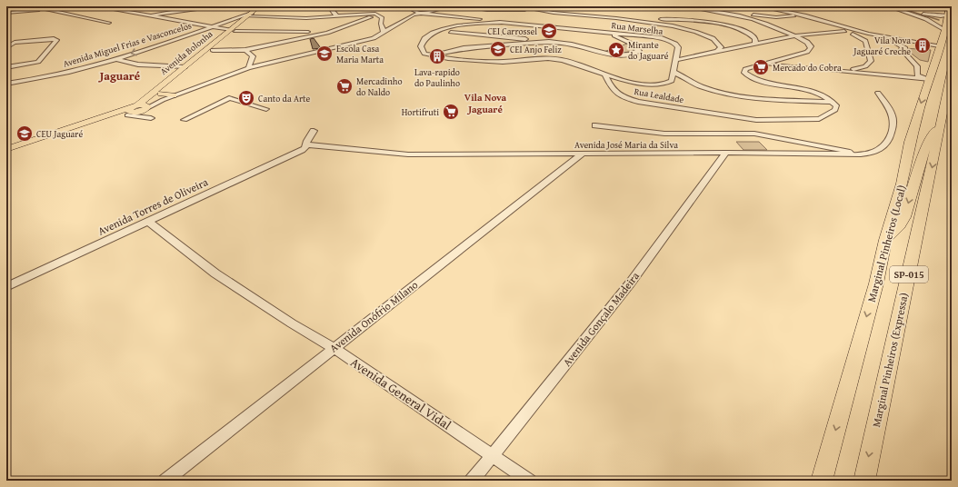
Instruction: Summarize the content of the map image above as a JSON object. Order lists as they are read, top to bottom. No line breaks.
{"streets":{"highway":["Marginal Pinheiros (Local)","SP-015","Marginal Pinheiros (Expressa)"],"main road":["Avenida Bolonha"],"street":["Rua Marselha","Avenida Miguel Frias e Vasconcelos","Rua Lealdade","Avenida José Maria da Silva","Avenida Torres de Oliveira","Avenida Onófrio Milano","Avenida Gonçalo Madeira","Avenida General Vidal"]},"crossings":[["Avenida Miguel Frias e Vasconcelos","Avenida Bolonha"],["Avenida José Maria da Silva","Avenida Torres de Oliveira"],["Avenida José Maria da Silva","Avenida Onófrio Milano"],["Avenida José Maria da Silva","Avenida Gonçalo Madeira"],["Avenida Torres de Oliveira","Avenida General Vidal"],["Avenida Onófrio Milano","Avenida General Vidal"],["Avenida Gonçalo Madeira","Avenida General Vidal"]],"districts":["Jaguaré","Vila Nova Jaguaré"],"places":{"school or university":["CEI Carrossel","CEI Anjo Feliz","Escola Casa Maria Marta","CEU Jaguaré"],"building":["Vila Nova Jaguaré Creche","Lava-rapido do Paulinho"],"place":["Mirante do Jaguaré"],"supermarket":["Mercado do Cobra","Mercadinho do Naldo","Hortifruti"],"theatre":["Canto da Arte"]}}
